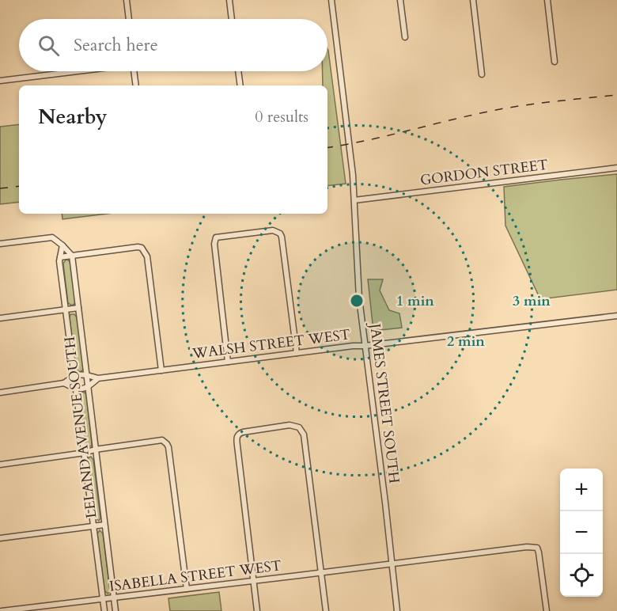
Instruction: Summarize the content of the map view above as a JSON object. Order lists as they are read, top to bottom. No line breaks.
{"streets":{"street":["GORDON STREET","WALSH STREET WEST","JAMES STREET SOUTH","LELAND AVENUE SOUTH","ISABELLA STREET WEST"]},"crossings":[["GORDON STREET","JAMES STREET SOUTH"],["WALSH STREET WEST","JAMES STREET SOUTH"],["WALSH STREET WEST","LELAND AVENUE SOUTH"],["JAMES STREET SOUTH","ISABELLA STREET WEST"],["LELAND AVENUE SOUTH","ISABELLA STREET WEST"]],"page":{"search":"Search here","heading":["Nearby","0 results"],"map_buttons":["+","−"]},"rings":["1 min","3 min","2 min"]}
